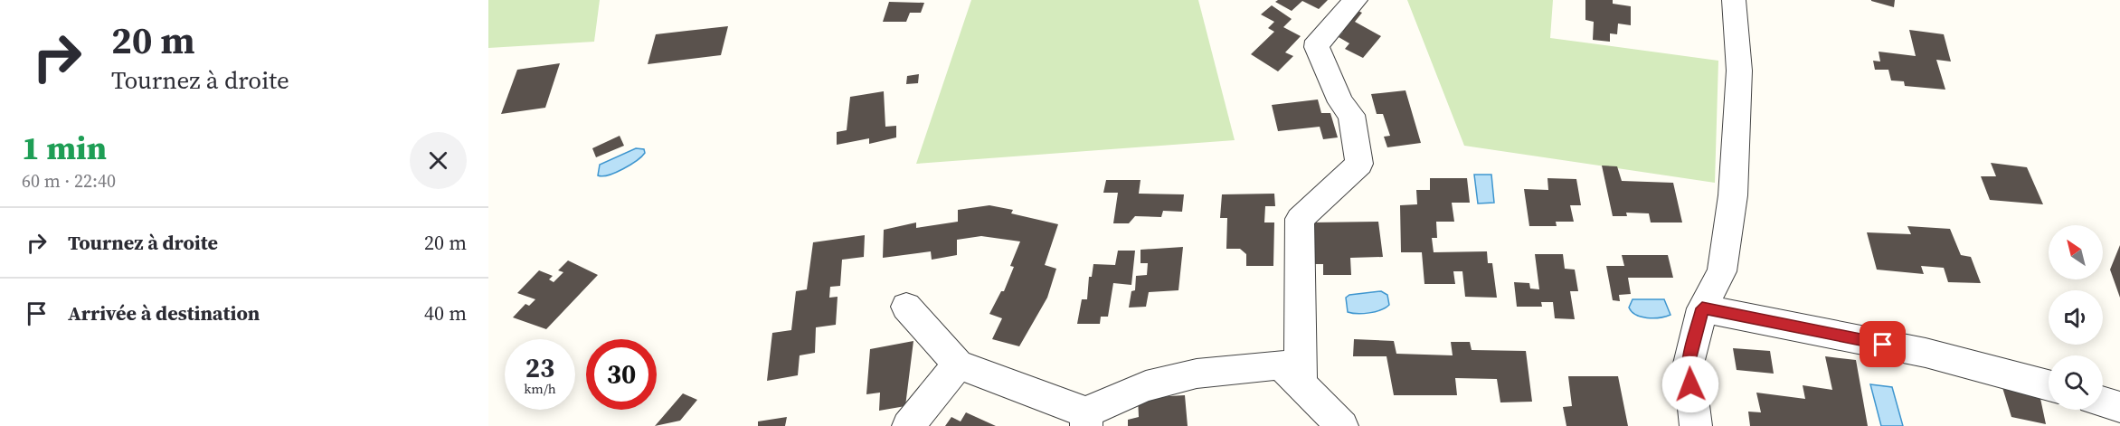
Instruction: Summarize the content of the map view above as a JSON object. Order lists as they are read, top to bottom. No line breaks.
{"north":"top left","page":{"turn":["20 m","Tournez à droite"],"heading":["1 min","60 m · 22:40"],"list":[{"name":"Tournez à droite","value":"20 m"},{"name":"Arrivée à destination","value":"40 m"}],"speed":"23 km/h","limit":"30"}}
